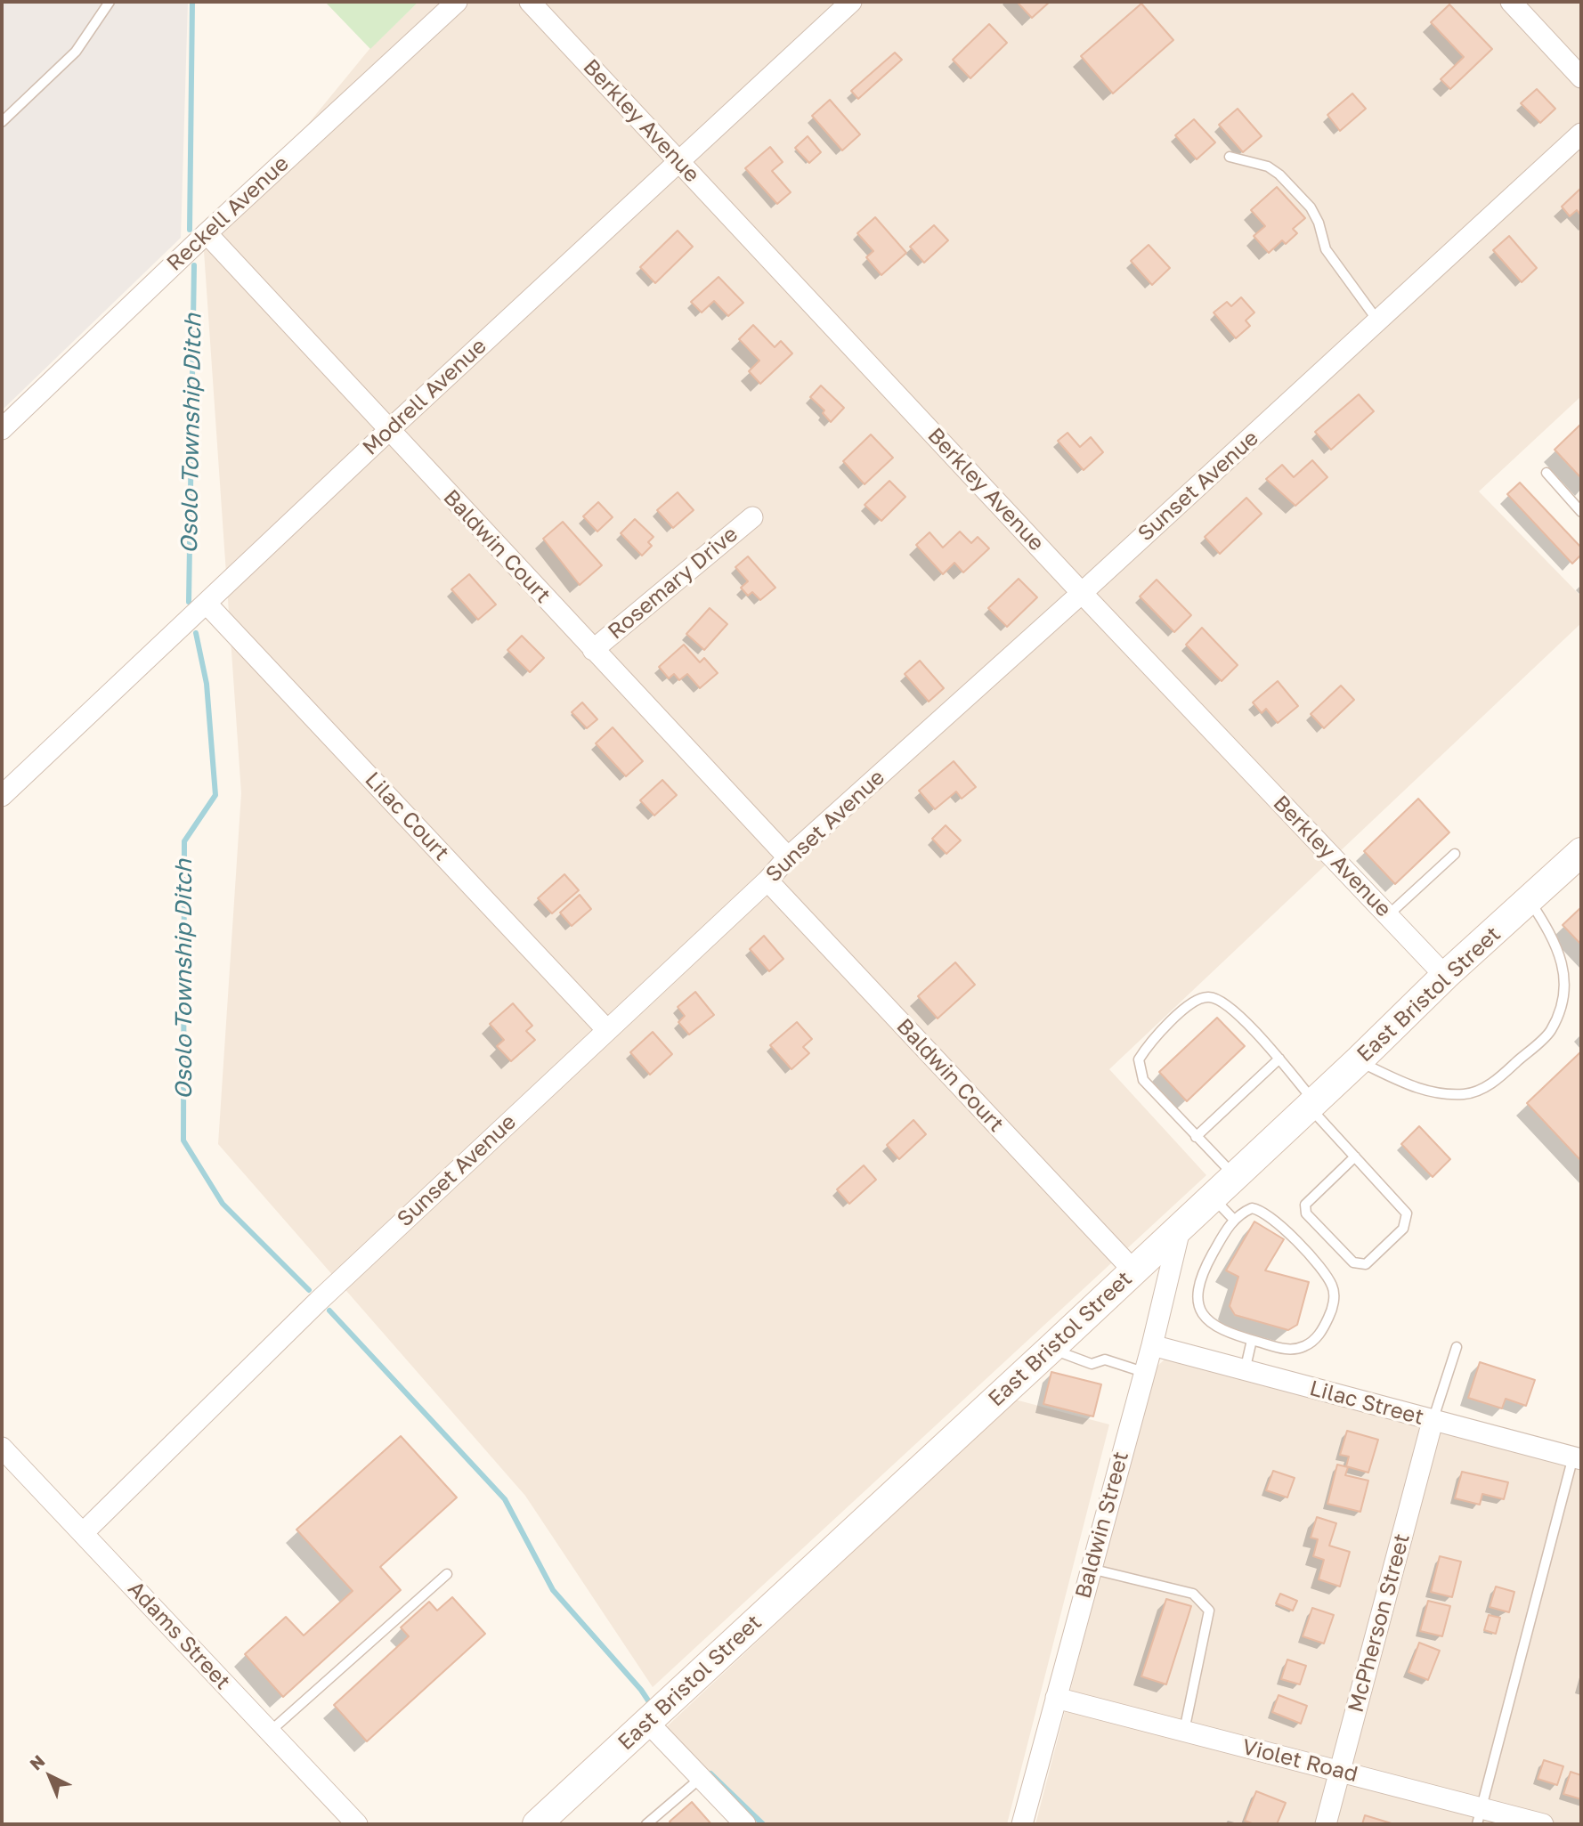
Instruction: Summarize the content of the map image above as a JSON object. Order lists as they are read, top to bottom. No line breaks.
{"streets":{"main road":["East Bristol Street"],"street":["Berkley Avenue","Reckell Avenue","Modrell Avenue","Sunset Avenue","Baldwin Court","Rosemary Drive","Lilac Court","Lilac Street","Baldwin Street","McPherson Street","Adams Street","Violet Road"]},"crossings":[["Berkley Avenue","Modrell Avenue"],["Berkley Avenue","Sunset Avenue"],["Berkley Avenue","East Bristol Street"],["Reckell Avenue","Baldwin Court"],["Modrell Avenue","Baldwin Court"],["Modrell Avenue","Lilac Court"],["Sunset Avenue","Baldwin Court"],["Sunset Avenue","Lilac Court"],["Sunset Avenue","Adams Street"],["Baldwin Court","Rosemary Drive"],["Baldwin Court","East Bristol Street"],["East Bristol Street","Baldwin Street"],["Lilac Street","Baldwin Street"],["Lilac Street","McPherson Street"],["Baldwin Street","Violet Road"],["McPherson Street","Violet Road"]],"water":["Osolo Township Ditch"],"north":"top left"}
